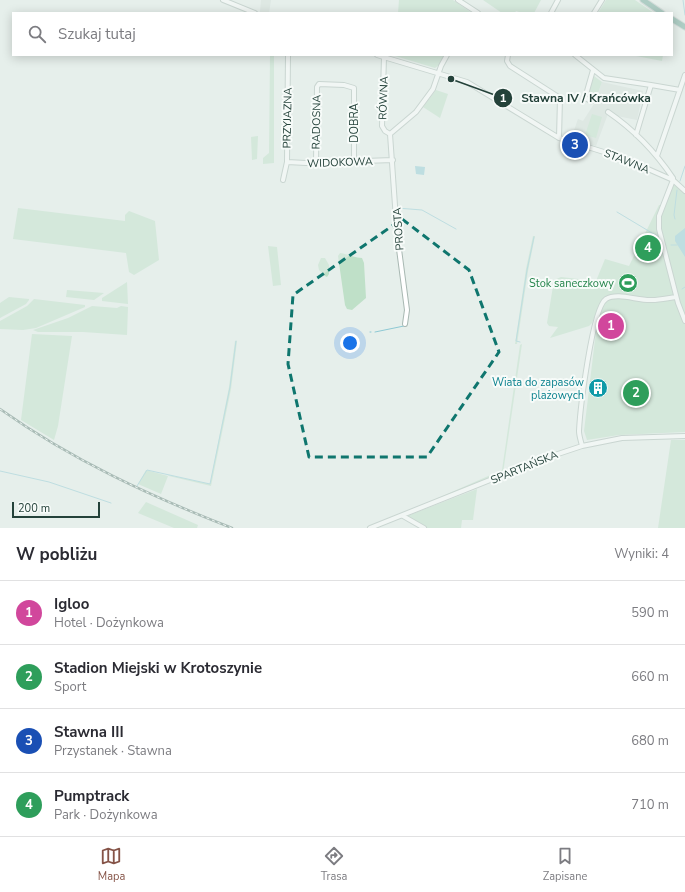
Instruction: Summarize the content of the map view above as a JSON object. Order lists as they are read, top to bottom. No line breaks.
{"streets":{"street":["RÓWNA","PRZYJAZNA","RADOSNA","DOBRA","STAWNA","WIDOKOWA","PROSTA","SPARTAŃSKA"]},"crossings":[["RÓWNA","STAWNA"],["RÓWNA","PROSTA"],["PRZYJAZNA","WIDOKOWA"],["RADOSNA","DOBRA"],["RADOSNA","WIDOKOWA"],["DOBRA","WIDOKOWA"],["WIDOKOWA","PROSTA"]],"places":{"other":["Stawna IV / Krańcówka"],"sports":["Stok saneczkowy"],"building":["Wiata do zapasów plażowych"]},"scale_bar":"200 m","page":{"search":"Szukaj tutaj","pins":["3","4","1","2"],"scale":"200 m","heading":["W pobliżu","Wyniki: 4"],"list":[{"mark":"1","name":"Igloo","note":"Hotel · Dożynkowa","value":"590 m"},{"mark":"2","name":"Stadion Miejski w Krotoszynie","note":"Sport","value":"660 m"},{"mark":"3","name":"Stawna III","note":"Przystanek · Stawna","value":"680 m"},{"mark":"4","name":"Pumptrack","note":"Park · Dożynkowa","value":"710 m"}],"nav":["Mapa","Trasa","Zapisane"]}}
